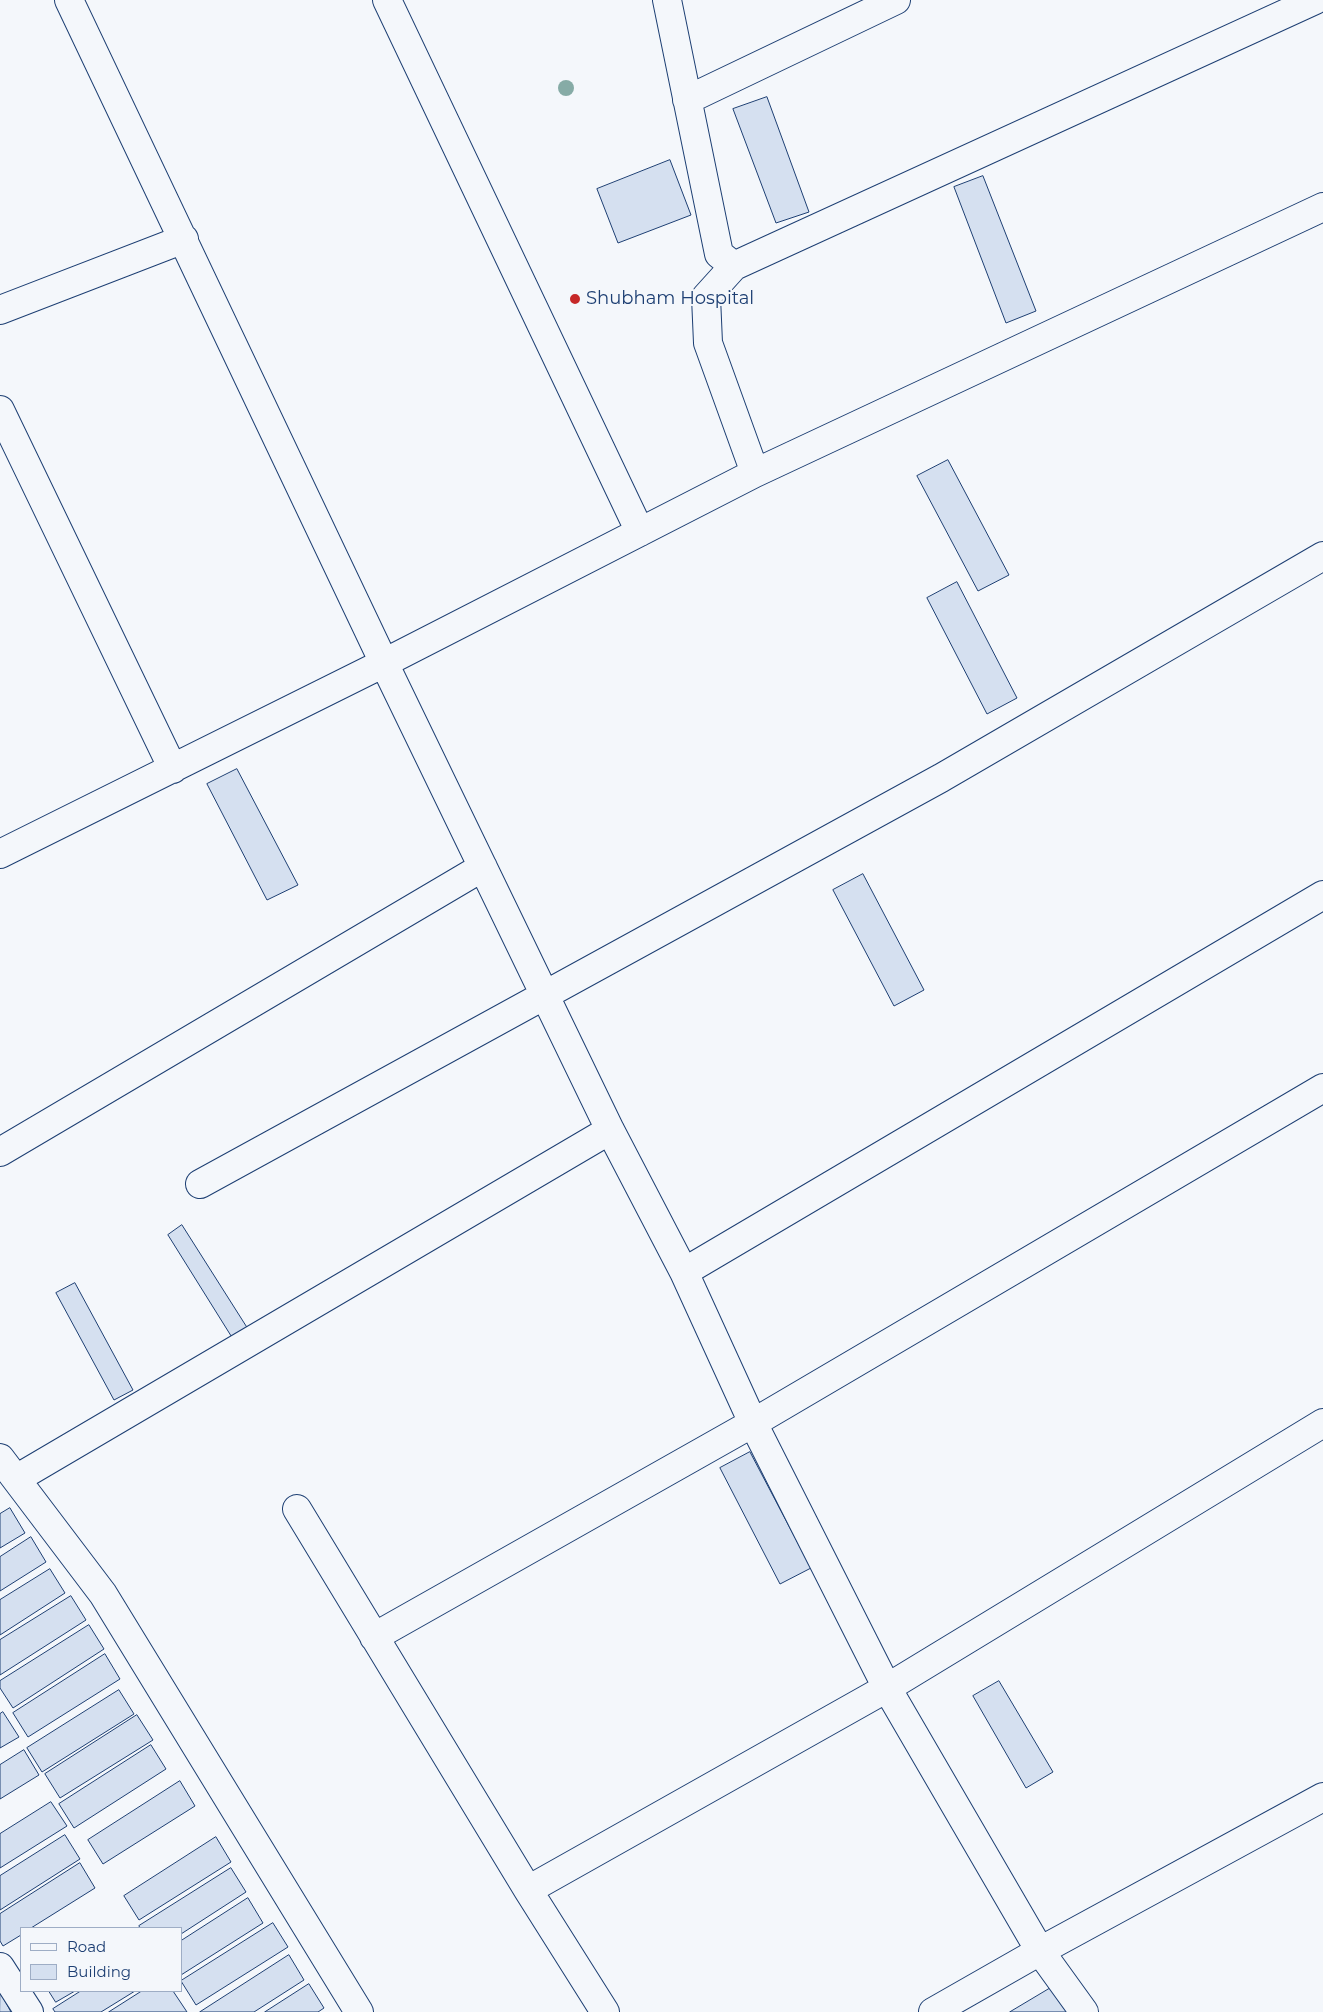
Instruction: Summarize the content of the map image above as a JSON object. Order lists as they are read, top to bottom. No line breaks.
{"places":["Shubham Hospital"],"legend":["Road","Building"]}
